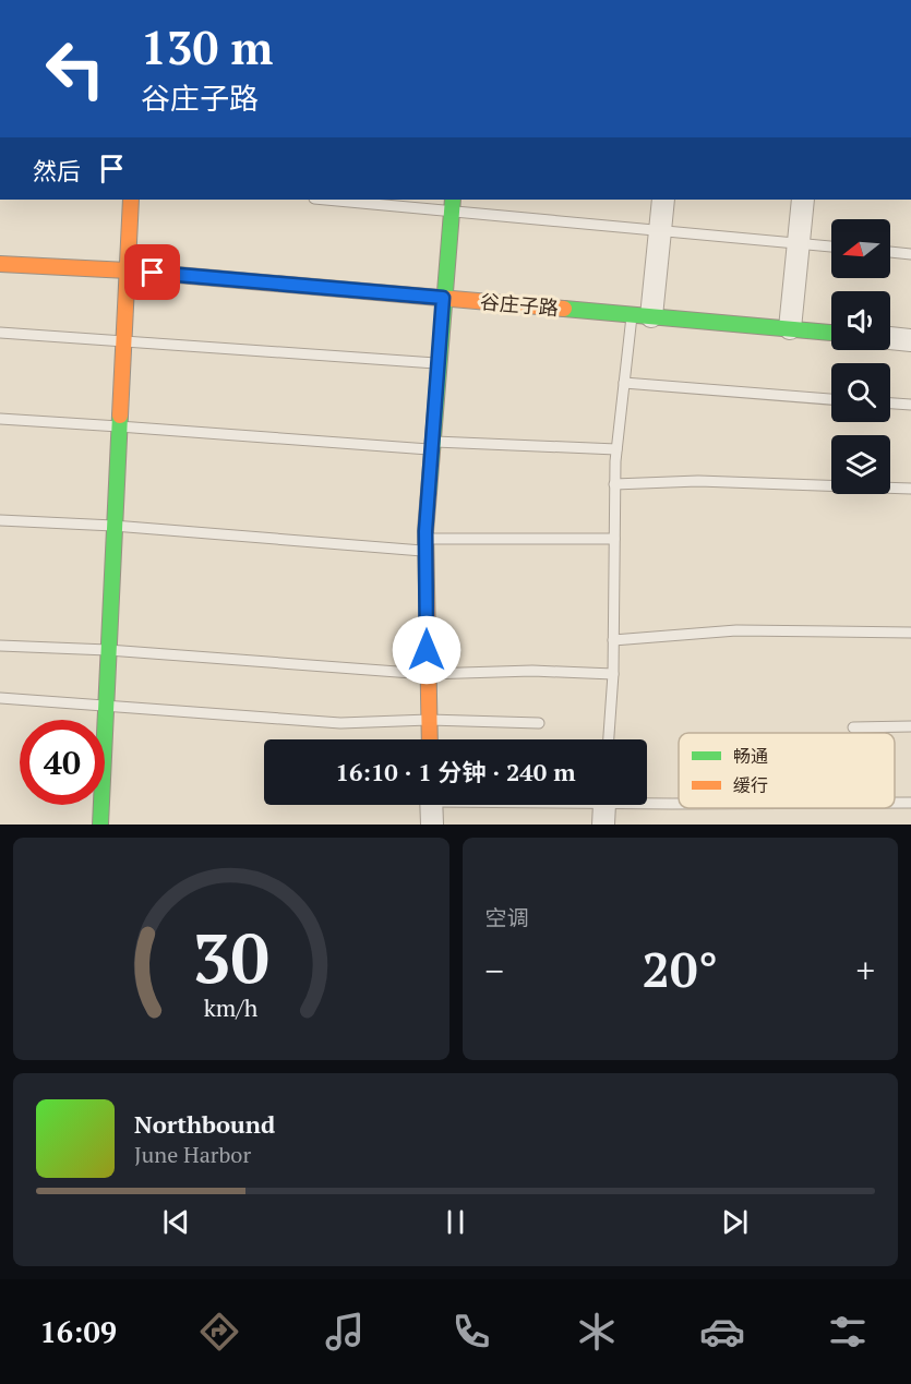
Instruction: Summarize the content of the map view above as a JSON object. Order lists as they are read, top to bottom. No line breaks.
{"streets":{"street":["谷庄子路"]},"legend":["畅通","缓行"],"north":"left","page":{"turn":["130 m","谷庄子路"],"then":"然后","limit":"40","trip":"16:10 · 1 分钟 · 240 m","tile":"空调","heat":["−","20°","+"],"song":["Northbound","June Harbor"],"tabs":"16:09","gauge":["30","km/h"]}}
